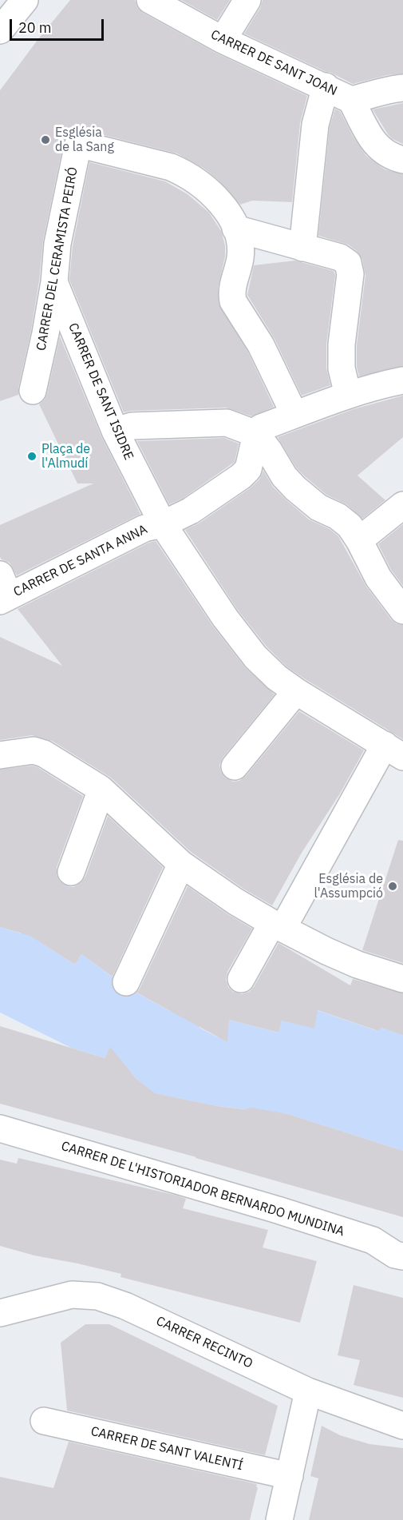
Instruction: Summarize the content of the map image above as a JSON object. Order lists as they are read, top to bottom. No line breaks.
{"streets":{"street":["CARRER DE SANT JOAN","CARRER DEL CERAMISTA PEIRÓ","CARRER DE SANT ISIDRE","CARRER DE SANTA ANNA","CARRER DE L'HISTORIADOR BERNARDO MUNDINA","CARRER RECINTO","CARRER DE SANT VALENTÍ"]},"crossings":[["CARRER DEL CERAMISTA PEIRÓ","CARRER DE SANT ISIDRE"],["CARRER DE SANT ISIDRE","CARRER DE SANTA ANNA"]],"places":["Església de la Sang","Plaça de l'Almudí","Església de l'Assumpció"],"scale_bar":"20 m"}
